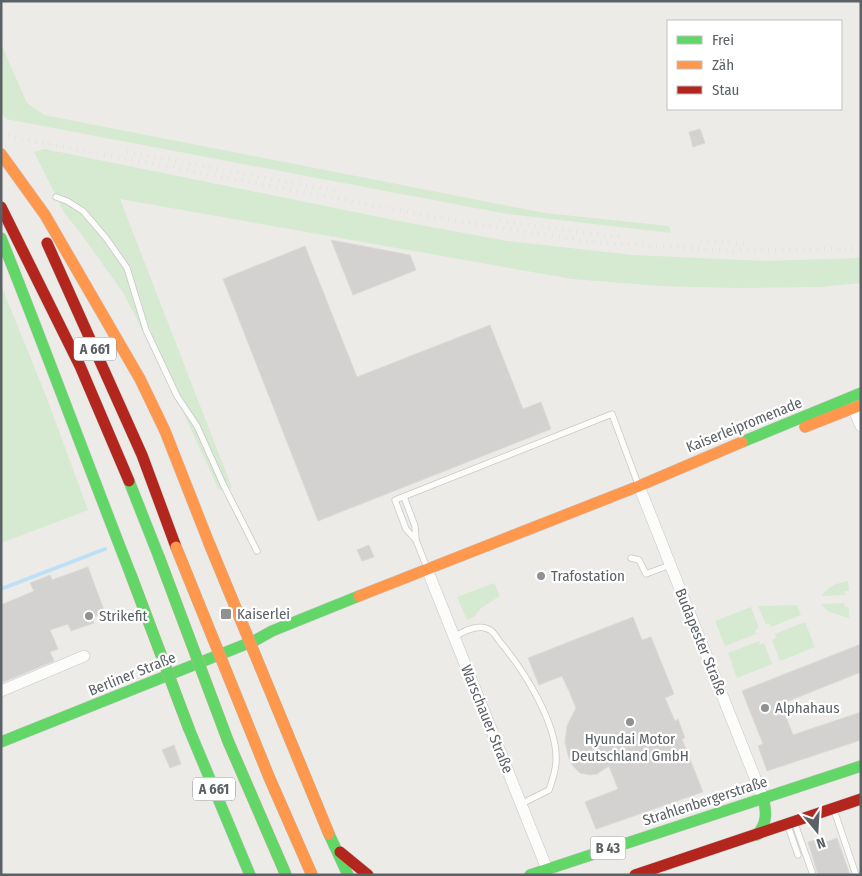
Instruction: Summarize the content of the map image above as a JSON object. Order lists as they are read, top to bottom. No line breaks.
{"streets":{"main road":["A 661","Kaiserleipromenade","Berliner Straße","Strahlenbergerstraße","B 43"],"street":["Budapester Straße","Warschauer Straße"]},"crossings":[["Kaiserleipromenade","Budapester Straße"],["Kaiserleipromenade","Berliner Straße"],["Kaiserleipromenade","Warschauer Straße"],["Budapester Straße","Strahlenbergerstraße"],["Berliner Straße","Warschauer Straße"],["Warschauer Straße","Strahlenbergerstraße"]],"places":{"other":["Trafostation","Strikefit","Alphahaus","Hyundai Motor Deutschland GmbH"],"transit":["Kaiserlei"]},"legend":["Frei","Zäh","Stau"],"north":"bottom"}
